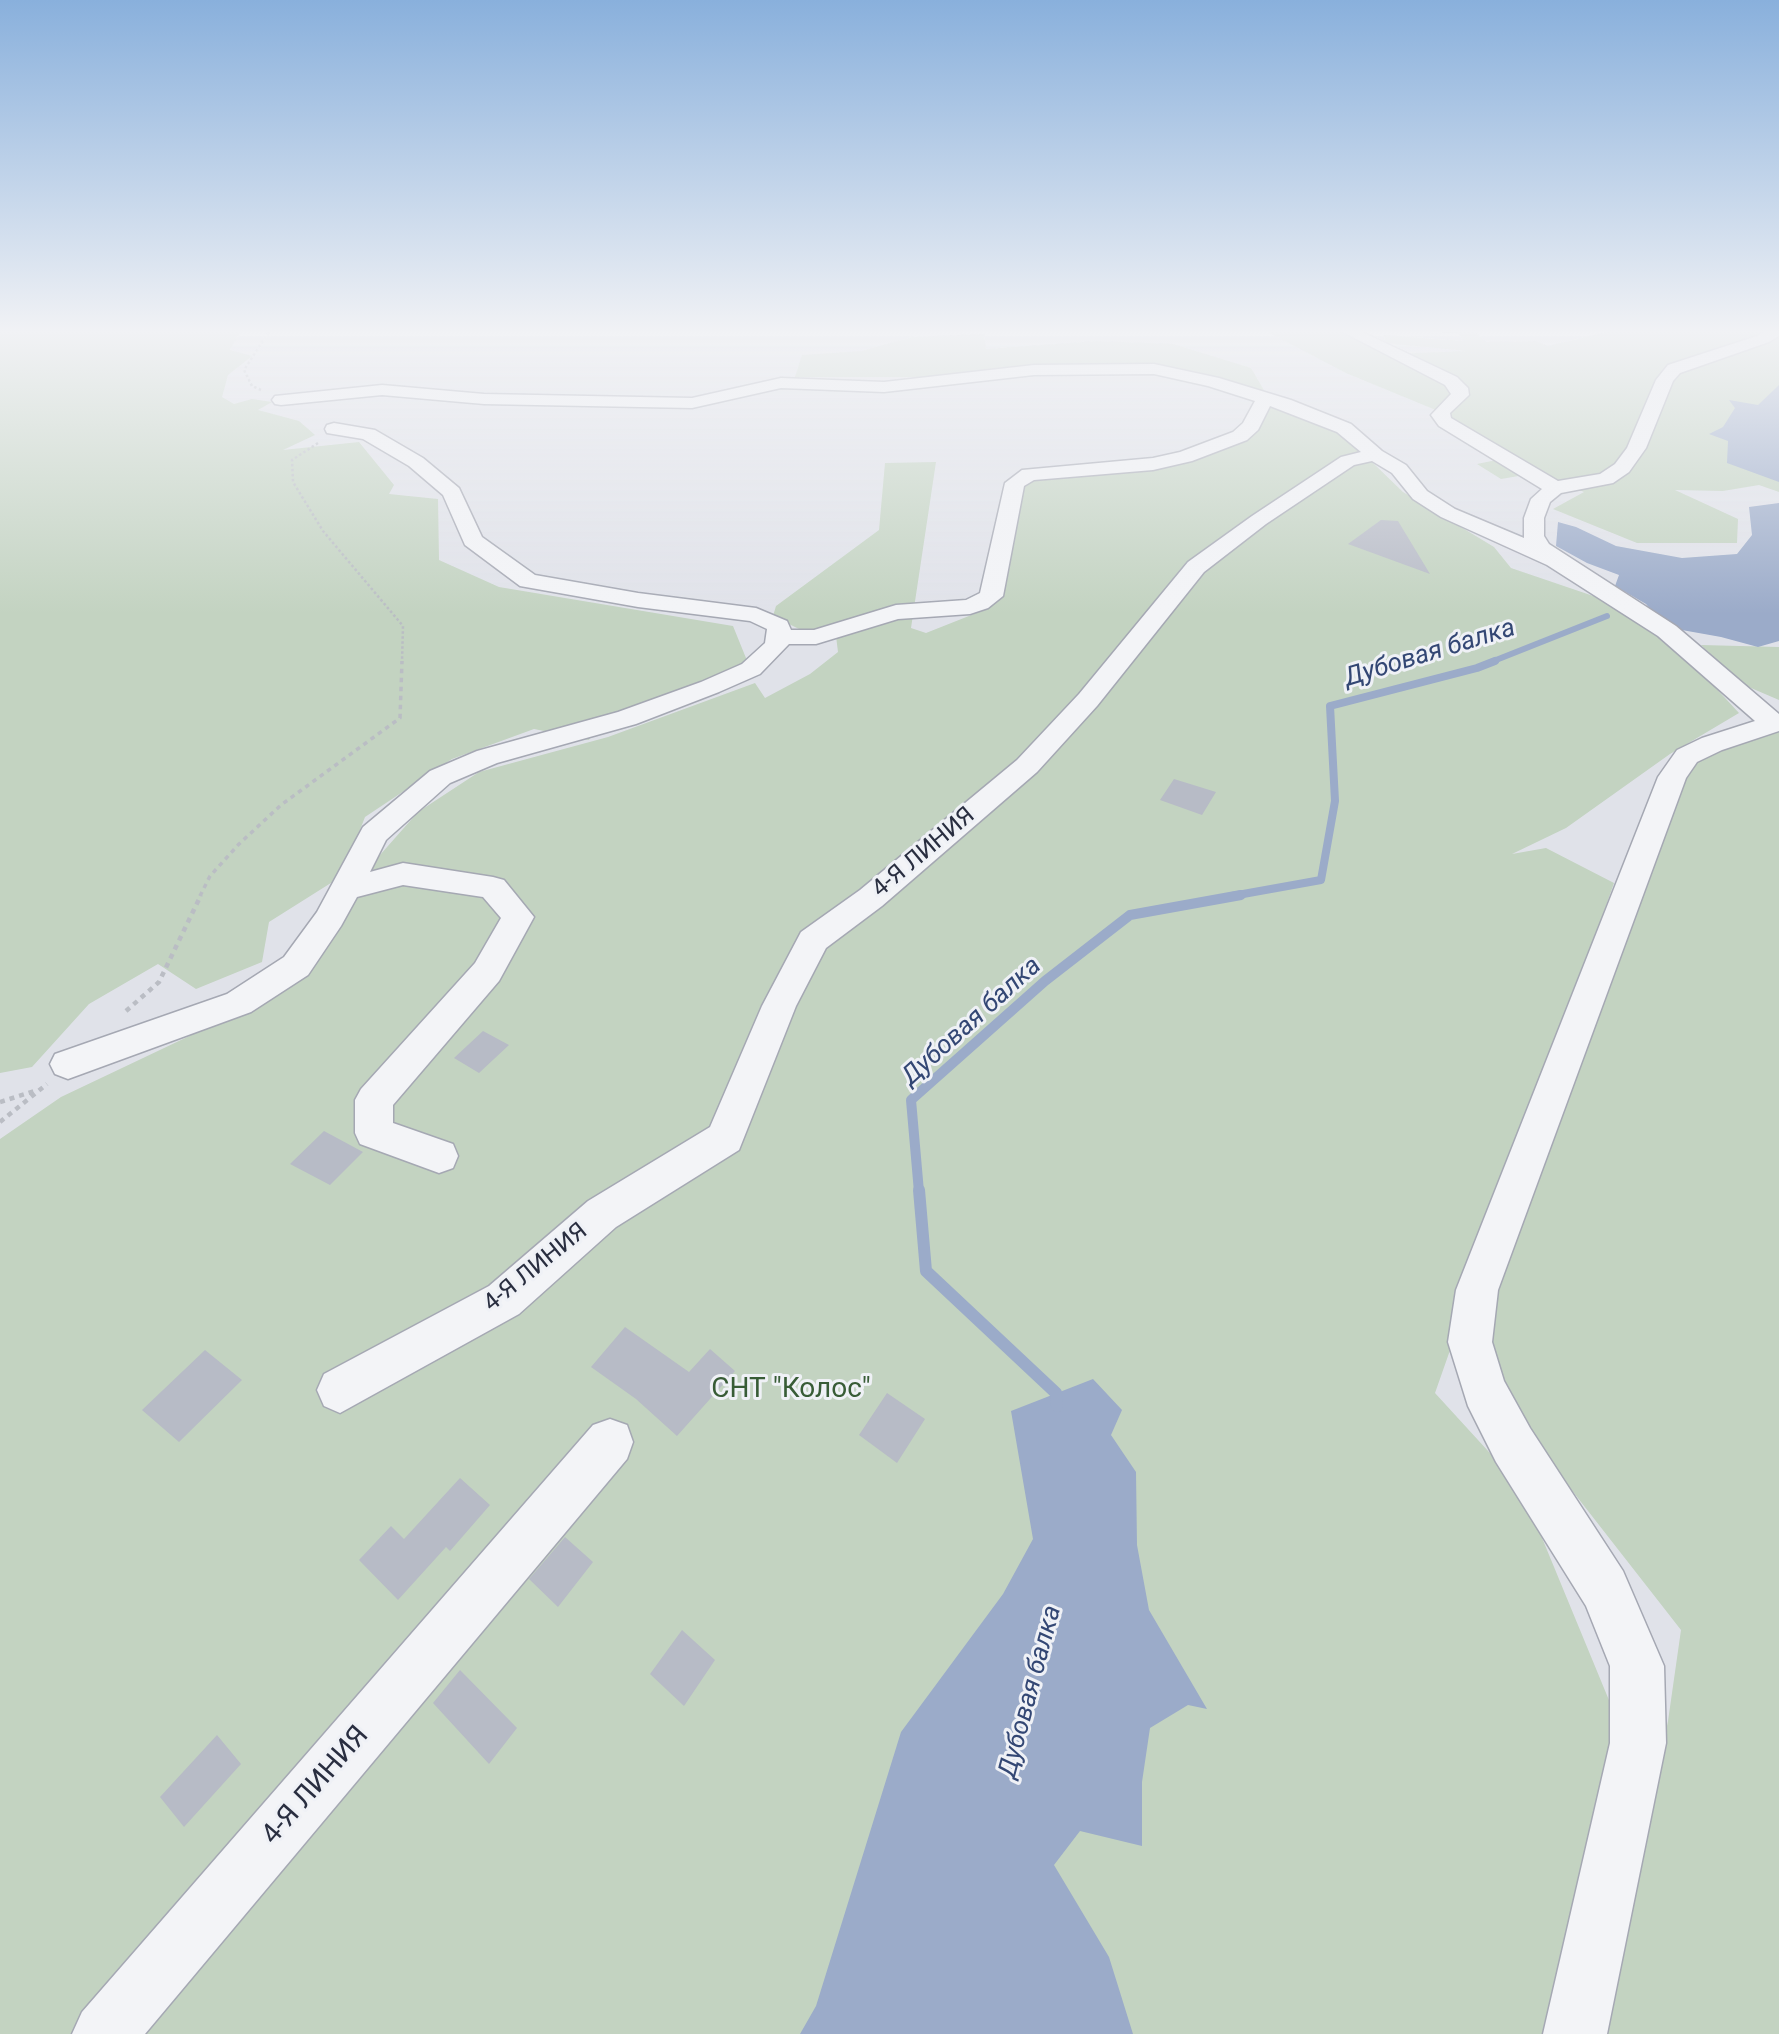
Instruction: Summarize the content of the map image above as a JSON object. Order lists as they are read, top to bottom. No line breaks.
{"streets":{"street":["4-Я ЛИНИЯ"]},"water":["Дубовая балка"],"parks":["СНТ \"Колос\""]}
